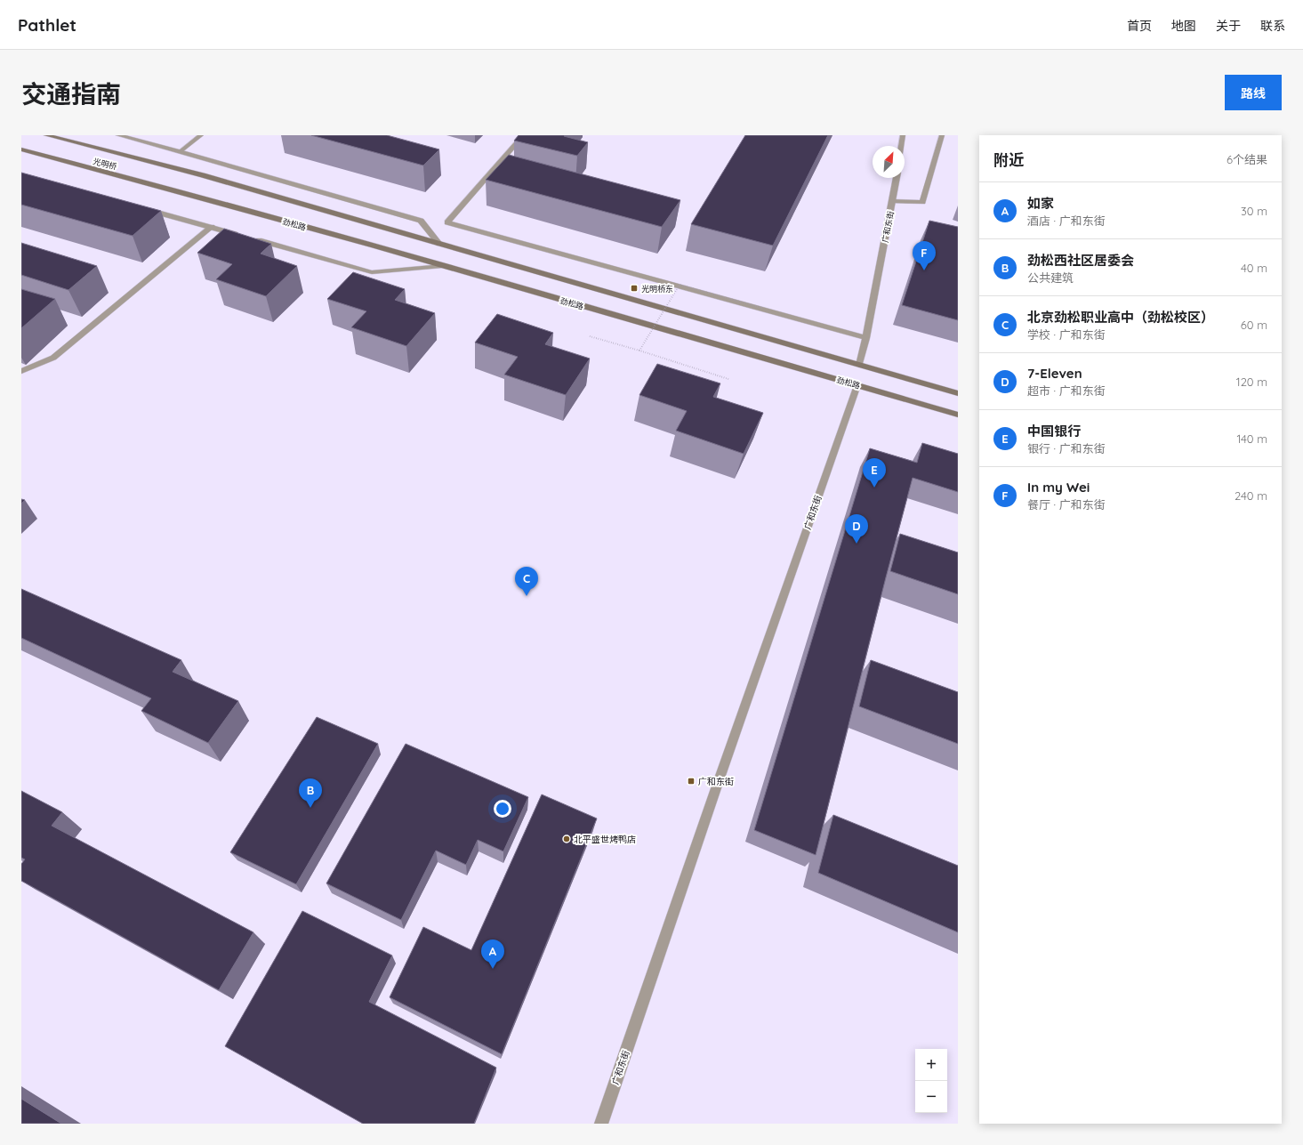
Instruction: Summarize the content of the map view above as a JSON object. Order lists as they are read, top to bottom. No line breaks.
{"streets":{"main road":["光明桥","劲松路"],"street":["广和东街"]},"crossings":[["光明桥","劲松路"],["劲松路","广和东街"]],"places":{"transit":["光明桥东","广和东街"],"other":["北平盛世烤鸭店"]},"north":"top right","page":{"header":"Pathlet","nav":["首页","地图","关于","联系"],"title":"交通指南","buttons":"路线","heading":["附近","6个结果"],"list":[{"mark":"A","name":"如家","note":"酒店 · 广和东街","value":"30 m"},{"mark":"B","name":"劲松西社区居委会","note":"公共建筑","value":"40 m"},{"mark":"C","name":"北京劲松职业高中（劲松校区）","note":"学校 · 广和东街","value":"60 m"},{"mark":"D","name":"7-Eleven","note":"超市 · 广和东街","value":"120 m"},{"mark":"E","name":"中国银行","note":"银行 · 广和东街","value":"140 m"},{"mark":"F","name":"In my Wei","note":"餐厅 · 广和东街","value":"240 m"}],"pins":["F","E","D","C","B","A"],"map_buttons":["+","−"]}}
